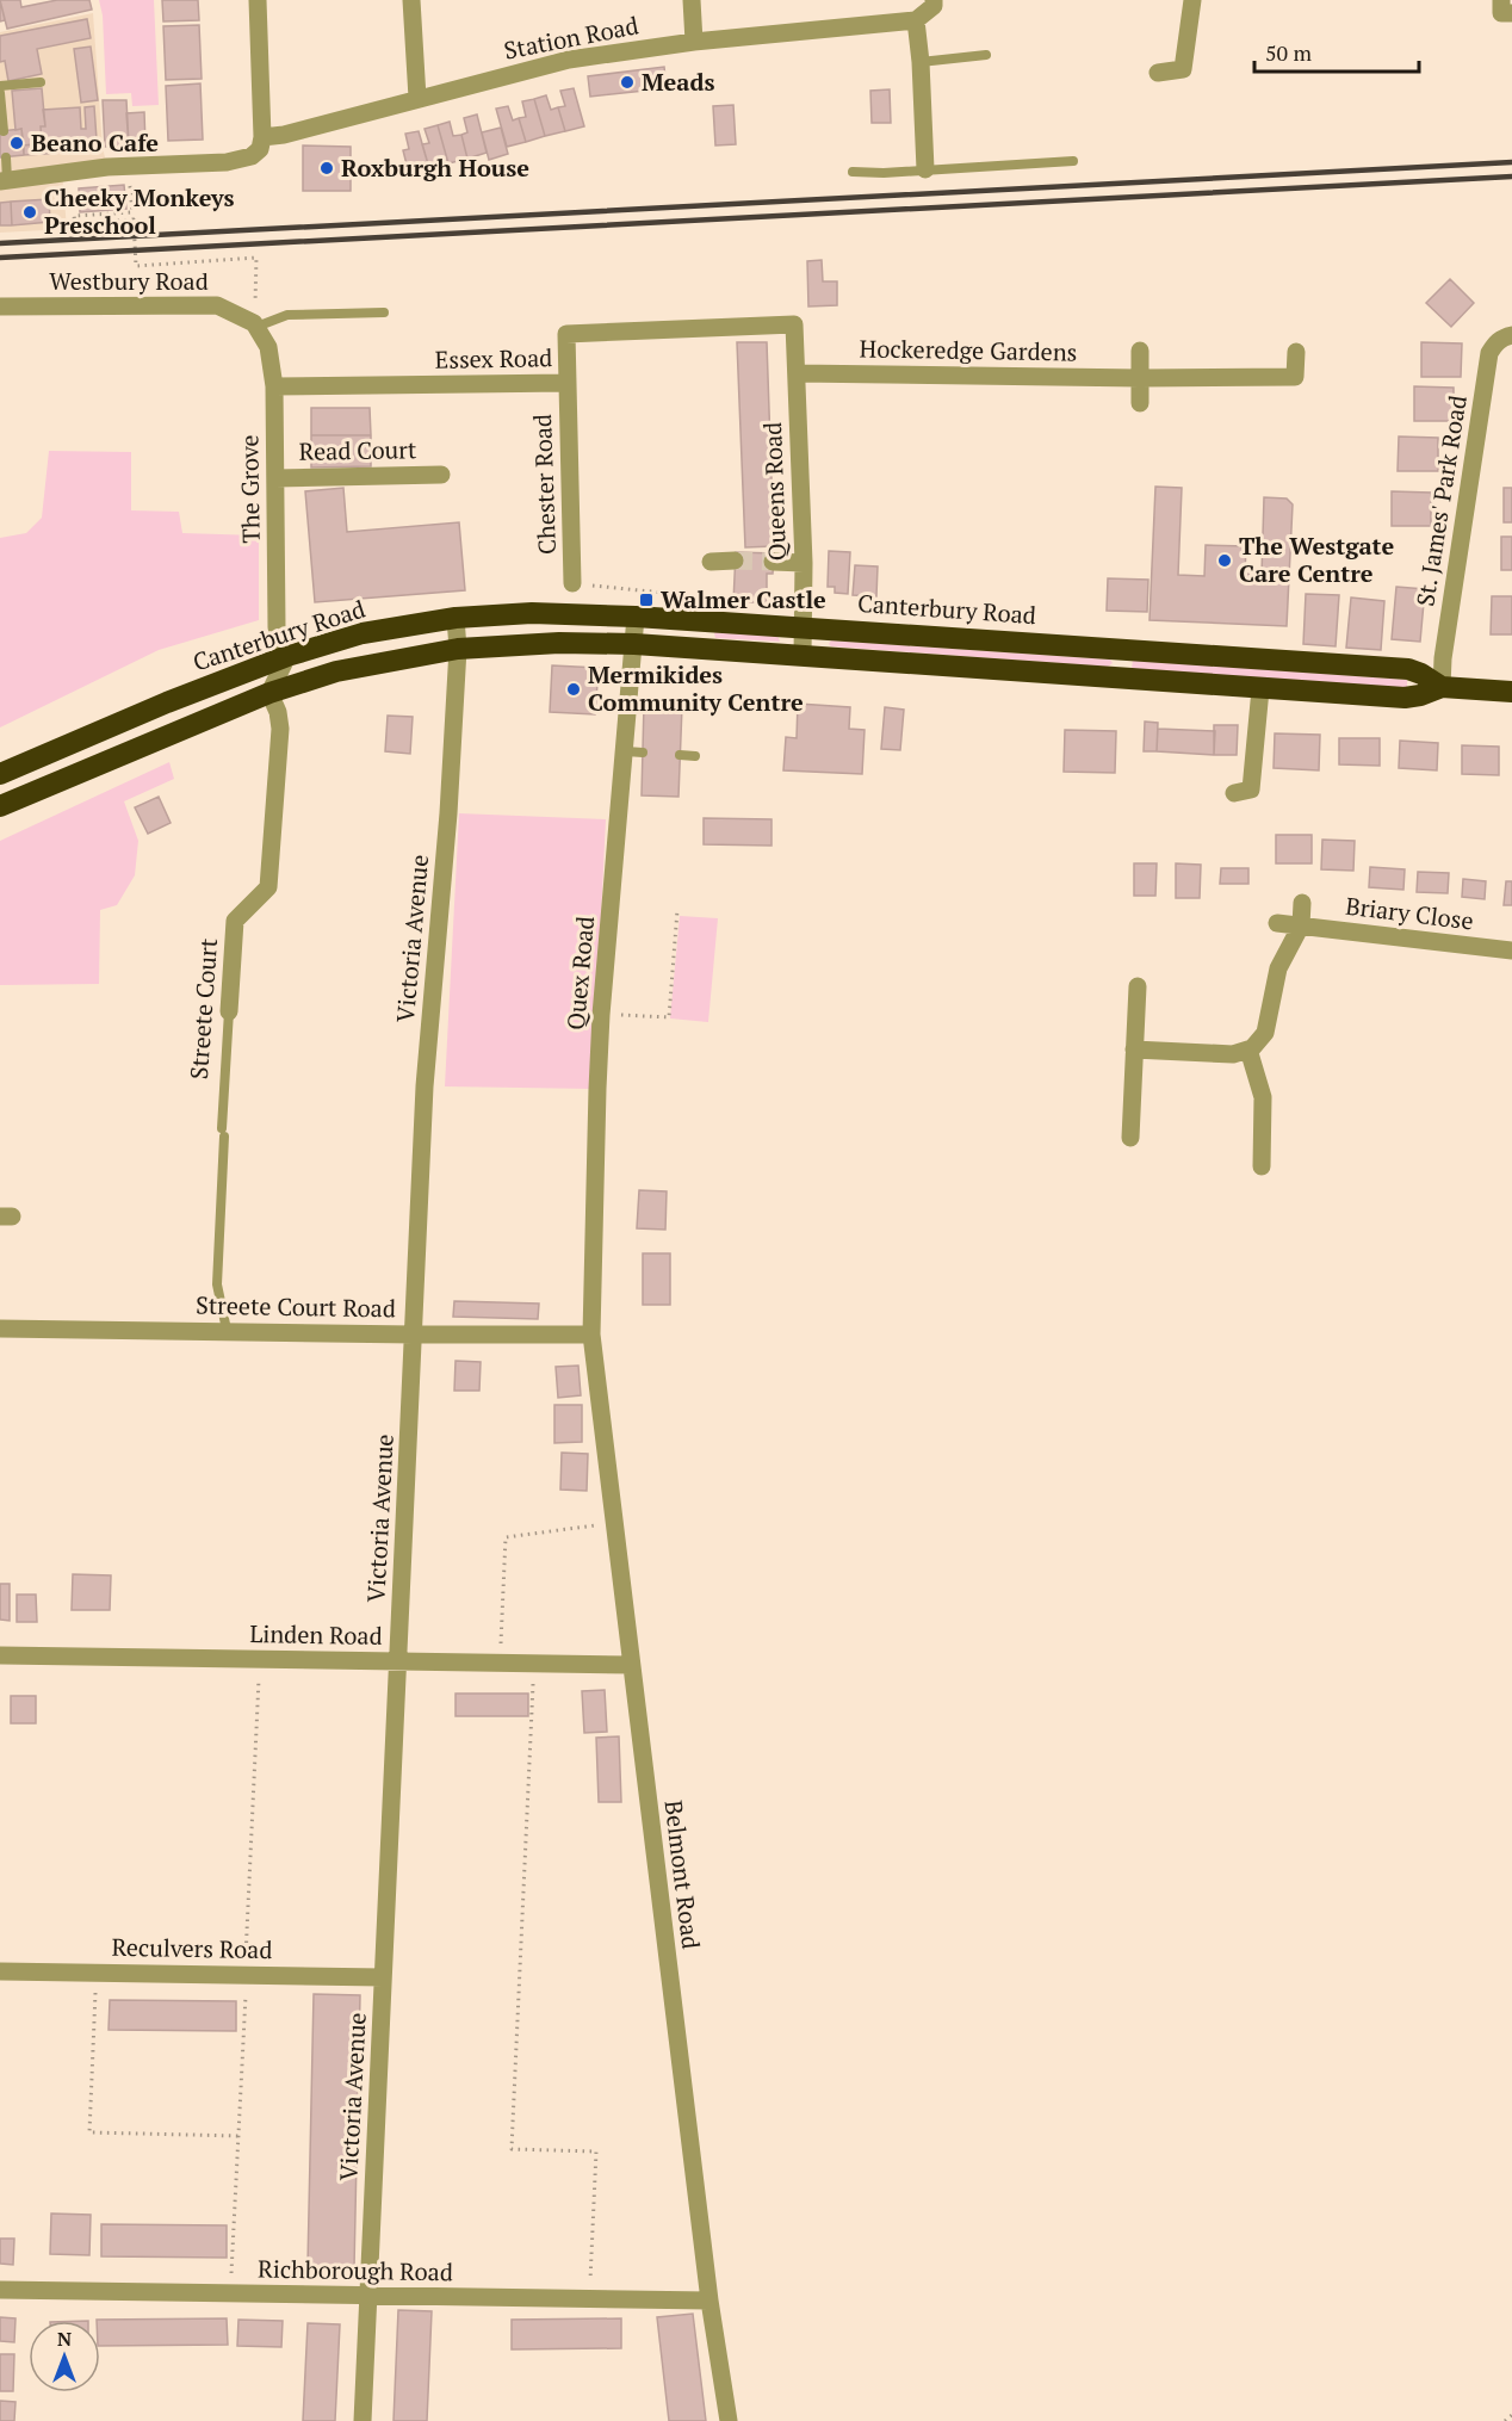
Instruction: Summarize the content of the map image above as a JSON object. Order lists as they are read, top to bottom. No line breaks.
{"streets":{"highway":["Canterbury Road"],"street":["Station Road","Westbury Road","Hockeredge Gardens","Essex Road","Read Court","Chester Road","The Grove","Queens Road","St. James' Park Road","Briary Close","Victoria Avenue","Quex Road","Streete Court","Streete Court Road","Linden Road","Belmont Road","Reculvers Road","Richborough Road"]},"crossings":[["Westbury Road","The Grove"],["Hockeredge Gardens","Queens Road"],["Essex Road","Chester Road"],["Essex Road","The Grove"],["Essex Road","Queens Road"],["Read Court","The Grove"],["The Grove","Canterbury Road"],["Queens Road","Canterbury Road"],["St. James' Park Road","Canterbury Road"],["Canterbury Road","Victoria Avenue"],["Canterbury Road","Quex Road"],["Canterbury Road","Streete Court"],["Victoria Avenue","Streete Court Road"],["Victoria Avenue","Linden Road"],["Victoria Avenue","Reculvers Road"],["Victoria Avenue","Richborough Road"],["Quex Road","Streete Court Road"],["Quex Road","Belmont Road"],["Streete Court","Streete Court Road"],["Streete Court Road","Belmont Road"],["Linden Road","Belmont Road"],["Belmont Road","Richborough Road"]],"places":{"other":["Meads","Beano Cafe","Roxburgh House","Cheeky Monkeys Preschool","The Westgate Care Centre","Mermikides Community Centre"],"transit":["Walmer Castle"]},"scale_bar":"50 m","north":"top"}
